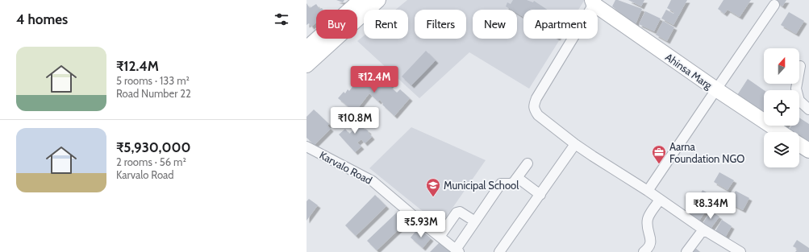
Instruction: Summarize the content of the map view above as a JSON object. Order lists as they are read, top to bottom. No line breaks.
{"streets":{"street":["Ahinsa Marg","Karvalo Road"]},"places":{"office":["Aarna Foundation NGO"],"school or university":["Municipal School"]},"north":"top","page":{"heading":"4 homes","chip":["Buy","Rent","Filters","New","Apartment"],"list":[{"name":"₹12.4M","note":"5 rooms · 133 m² · Road Number 22"},{"name":"₹5,930,000","note":"2 rooms · 56 m² · Karvalo Road"}],"price":["₹12.4M","₹10.8M","₹8.34M","₹5.93M"]}}
